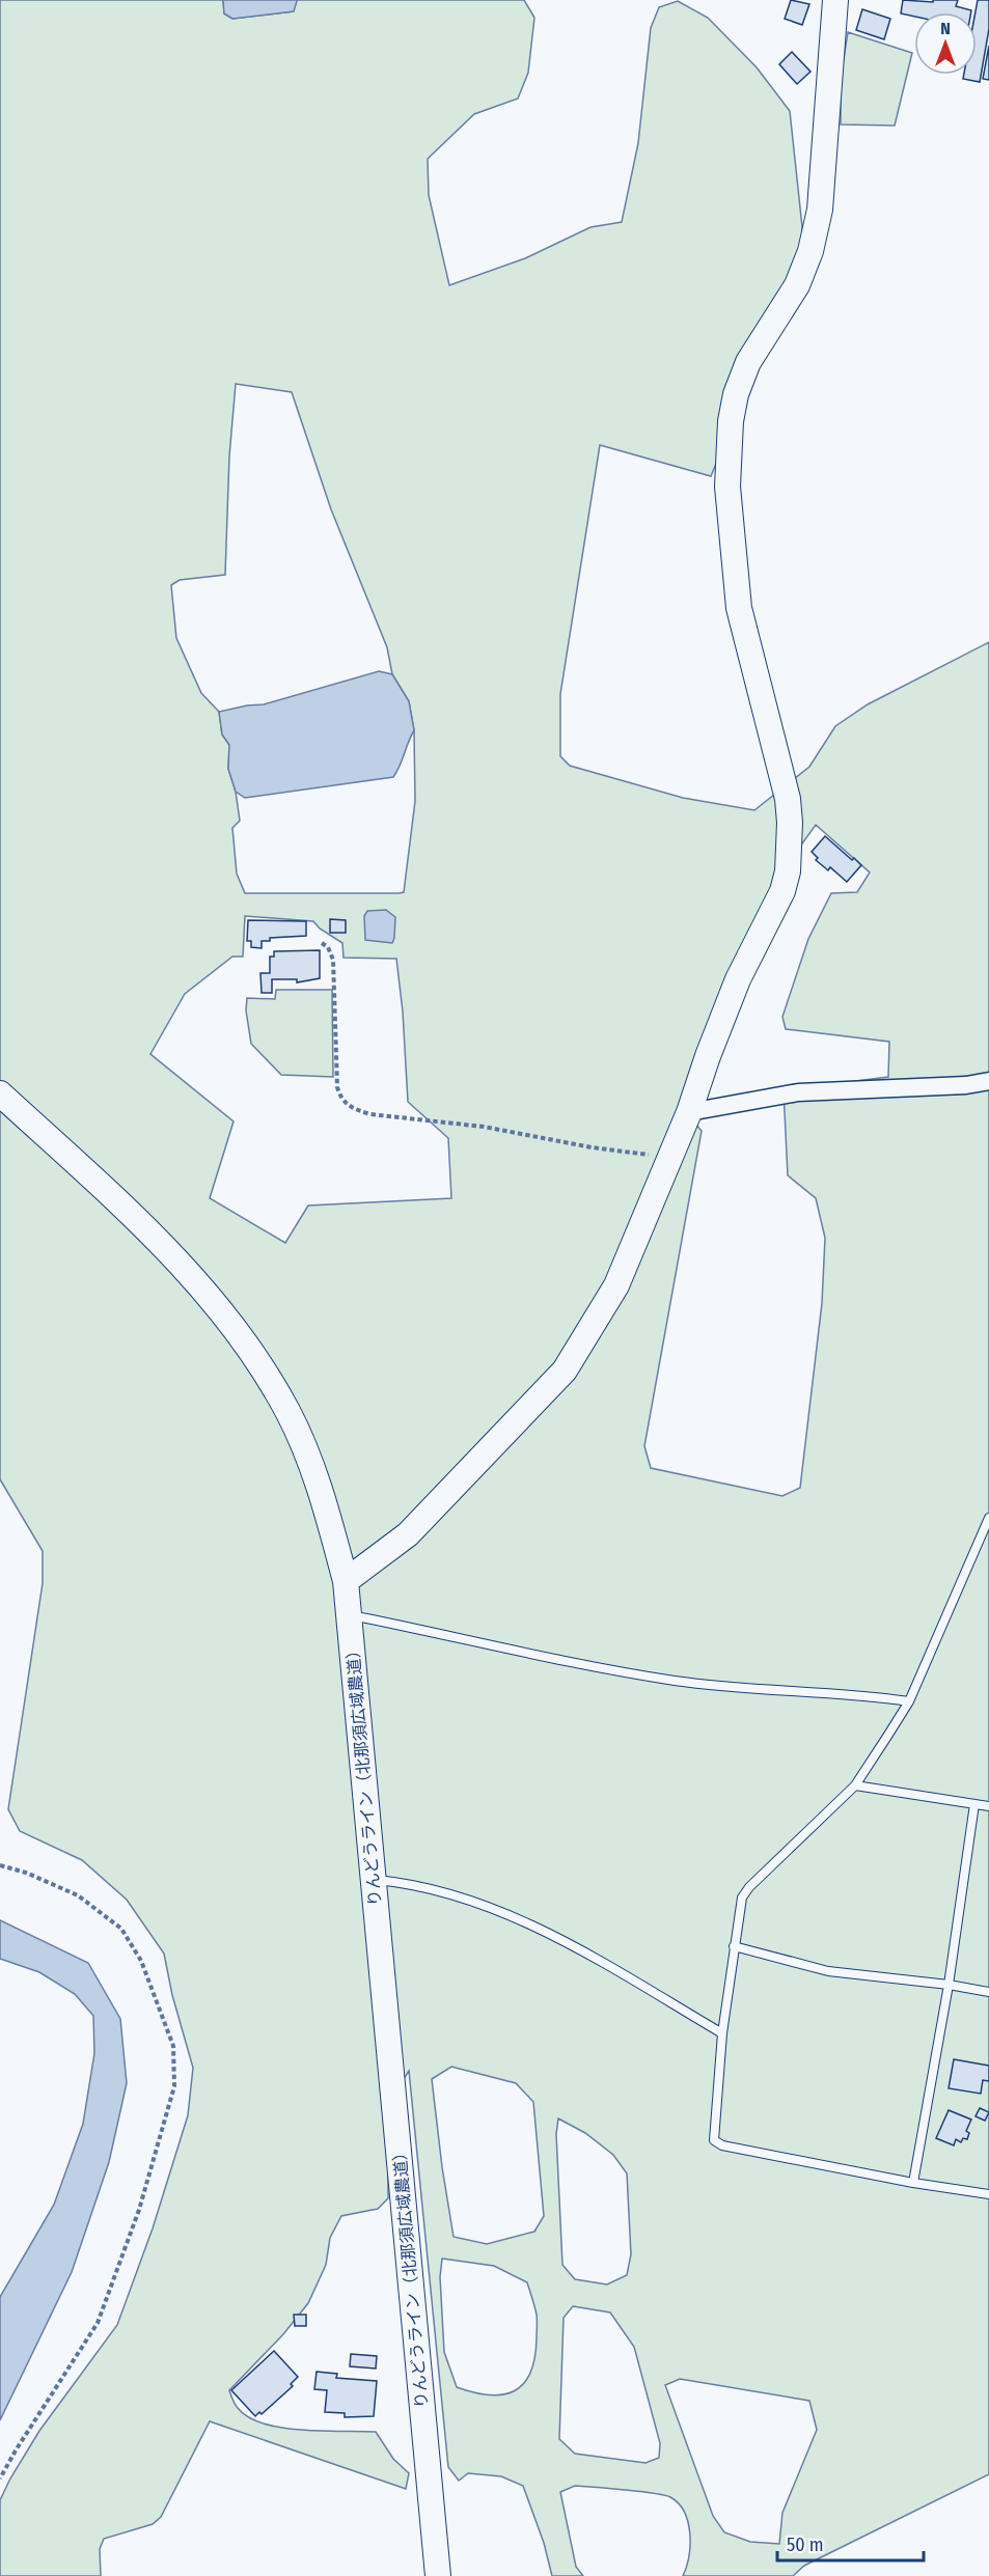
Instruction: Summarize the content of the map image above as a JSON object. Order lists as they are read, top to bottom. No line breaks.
{"streets":{"street":["りんどうライン（北那須広域農道）"]},"scale_bar":"50 m","north":"top"}
